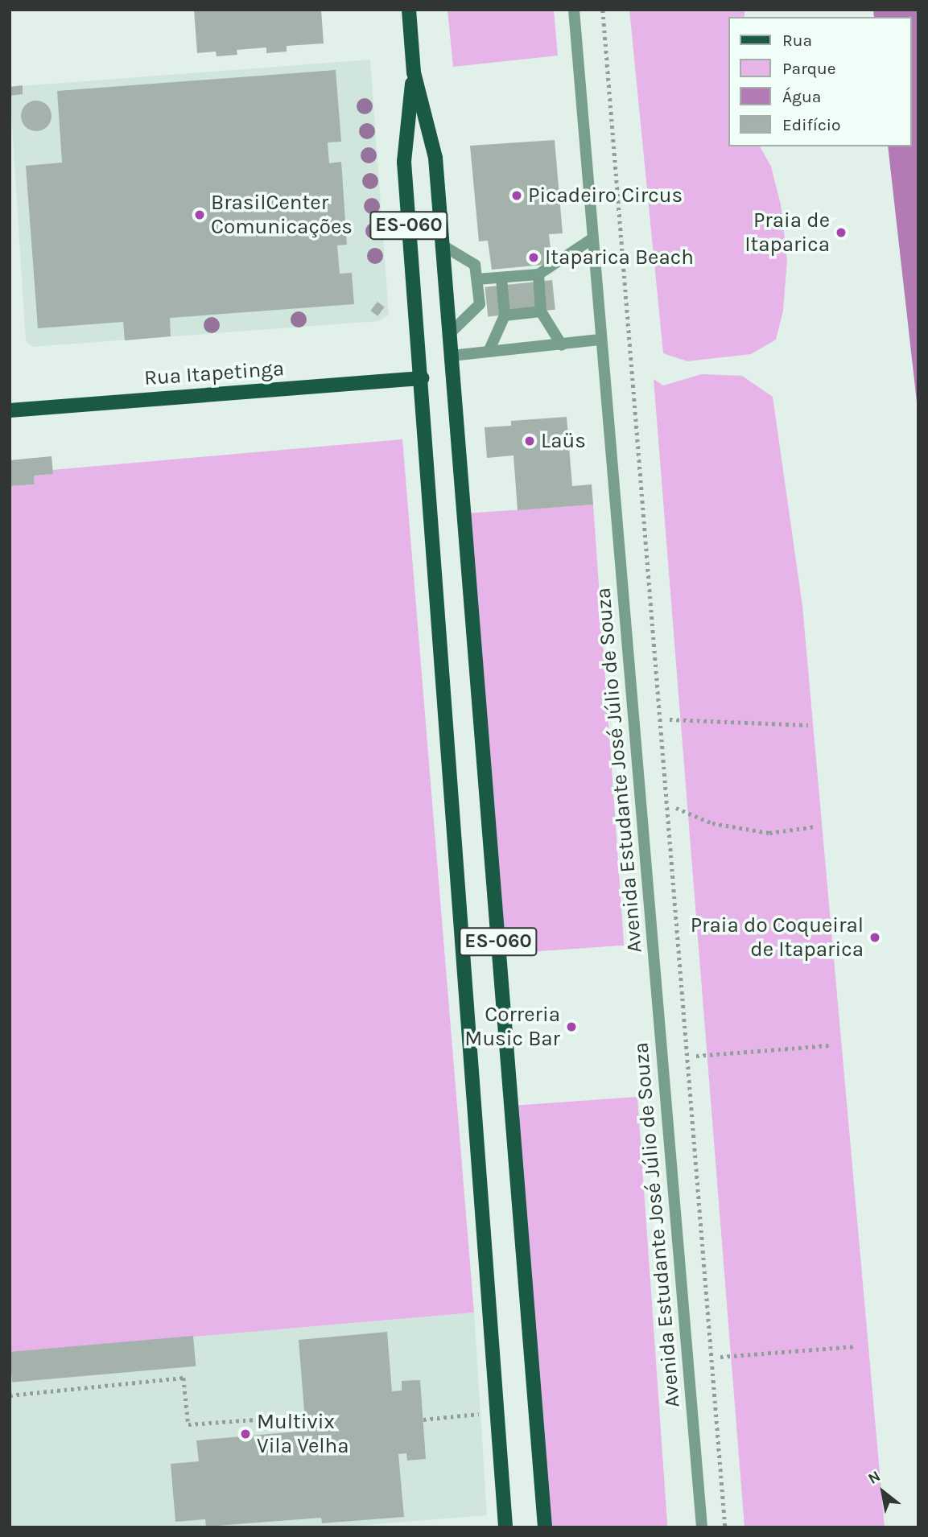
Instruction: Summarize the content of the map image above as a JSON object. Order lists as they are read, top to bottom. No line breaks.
{"streets":{"main road":["ES-060","Rua Itapetinga"],"street":["Avenida Estudante José Júlio de Souza"]},"crossings":[["ES-060","Rua Itapetinga"]],"places":["Picadeiro Circus","BrasilCenter Comunicações","Praia de Itaparica","Itaparica Beach","Laüs","Praia do Coqueiral de Itaparica","Correria Music Bar","Multivix Vila Velha"],"legend":["Rua","Parque","Água","Edifício"],"north":"top left"}
